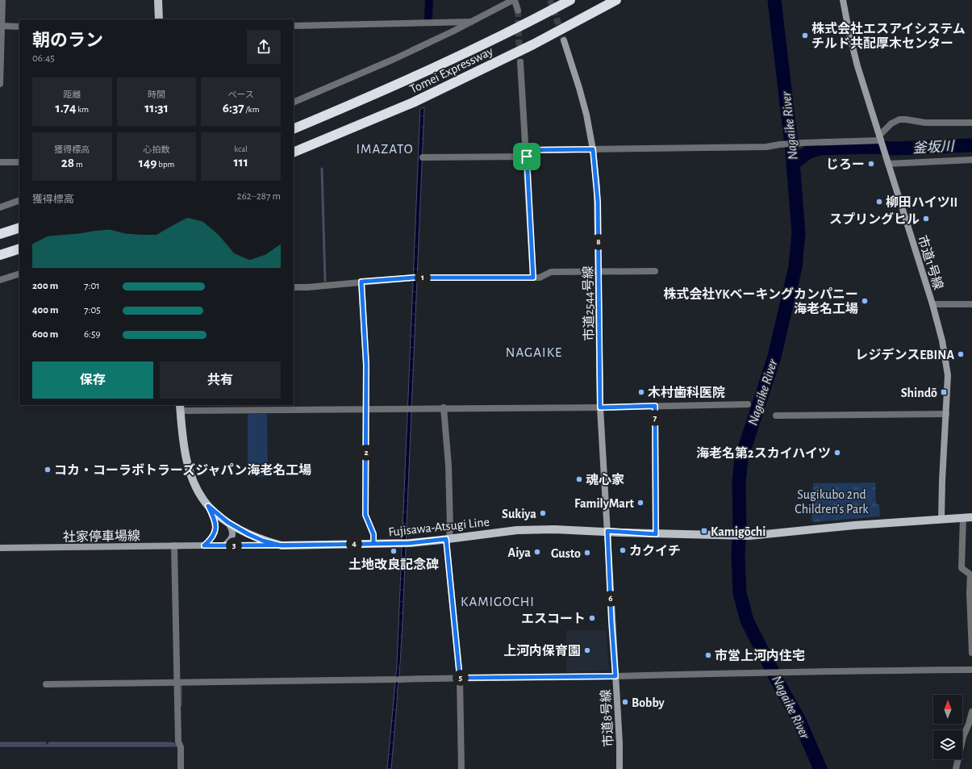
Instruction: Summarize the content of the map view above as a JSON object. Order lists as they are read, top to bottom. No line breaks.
{"streets":{"highway":["Tomei Expressway"],"main road":["Fujisawa-Atsugi Line"],"street":["市道1号線","市道2544号線","社家停車場線","市道8号線"]},"crossings":[["市道1号線","Fujisawa-Atsugi Line"],["市道2544号線","Fujisawa-Atsugi Line"],["市道2544号線","市道8号線"],["Fujisawa-Atsugi Line","社家停車場線"],["Fujisawa-Atsugi Line","市道8号線"]],"districts":["IMAZATO","NAGAIKE","KAMIGOCHI"],"water":["Nagaike River","釜坂川"],"parks":["Sugikubo 2nd Children's Park"],"places":{"other":["株式会社エスアイシステム チルド共配厚木センター","じろー","柳田ハイツII","スプリングヒル","株式会社YKベーキングカンパニー 海老名工場","レジデンスEBINA","木村歯科医院","海老名第2スカイハイツ","コカ・コーラボトラーズジャパン海老名工場","魂心家","FamilyMart","Sukiya","カクイチ","土地改良記念碑","Aiya","Gusto","エスコート","上河内保育園","市営上河内住宅","Bobby"],"transit":["Shindō","Kamigōchi"]},"north":"top","page":{"heading":["朝のラン","06:45"],"stats":[["距離","1.74 km"],["時間","11:31"],["ペース","6:37 /km"],["獲得標高","28 m"],["心拍数","149 bpm"],["kcal","111"]],"chart":["獲得標高","262–287 m"],"pins":["8","1","7","2","4","3","6","5"],"list":[{"name":"200 m","note":"7:01"},{"name":"400 m","note":"7:05"},{"name":"600 m","note":"6:59"}],"buttons":["保存","共有"]}}
